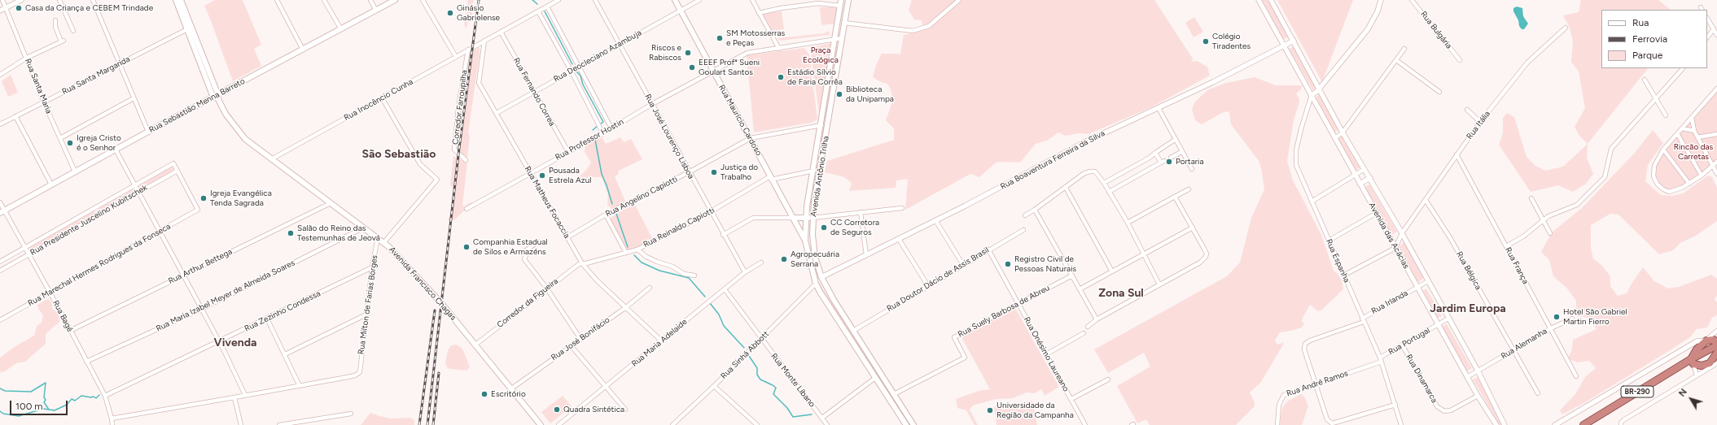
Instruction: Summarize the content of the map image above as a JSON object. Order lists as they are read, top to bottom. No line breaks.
{"streets":{"highway":["BR-290"],"main road":["Rua Sebastião Menna Barreto","Rua Maurício Cardoso","Avenida Antônio Trilha","Avenida Francisco Chagas"],"street":["Rua Bulgária","Rua Deocleciano Azambuja","Rua Santa Margarida","Rua Santa Maria","Rua Fernando Correa","Rua Inocêncio Cunha","Corredor Farroupilha","Rua Itália","Rua José Lourenço Lisboa","Rua Professor Hostin","Rua Boaventura Ferreira da Silva","Rua Angelino Capiotti","Rua Matheus Focaccia","Rua Presidente Juscelino Kubitschek","Rua Reinaldo Capiotti","Avenida das Acácias","Rua Espanha","Rua Marechal Hermes Rodrigues da Fonseca","Rua França","Rua Arthur Bettega","Rua Bélgica","Rua Doutor Dácio de Assis Brasil","Rua Maria Izabel Meyer de Almeida Soares","Rua Irlanda","Corredor da Figueira","Rua Milton de Farias Borges","Rua Zezinho Condessa","Rua Suely Barbosa de Abreu","Rua Bagé","Rua José Bonifácio","Rua Portugal","Rua Maria Adelaide","Rua Alemanha","Rua Onésimo Laureano","Rua Sinhá Abbott","Rua Dinamarca","Rua Monte Líbano","Rua André Ramos"]},"crossings":[["Rua Deocleciano Azambuja","Rua Fernando Correa"],["Rua Deocleciano Azambuja","Rua Maurício Cardoso"],["Rua Deocleciano Azambuja","Rua José Lourenço Lisboa"],["Rua Deocleciano Azambuja","Rua Matheus Focaccia"],["Rua Santa Margarida","Rua Santa Maria"],["Rua Santa Margarida","Avenida Francisco Chagas"],["Rua Santa Maria","Rua Sebastião Menna Barreto"],["Rua Fernando Correa","Rua Inocêncio Cunha"],["Rua Fernando Correa","Rua Professor Hostin"],["Rua Inocêncio Cunha","Corredor Farroupilha"],["Rua Inocêncio Cunha","Rua Matheus Focaccia"],["Rua Inocêncio Cunha","Avenida Francisco Chagas"],["Rua Sebastião Menna Barreto","Avenida Francisco Chagas"],["Rua Sebastião Menna Barreto","Rua Bagé"],["Rua Maurício Cardoso","Rua Professor Hostin"],["Rua Maurício Cardoso","Avenida Antônio Trilha"],["Rua Maurício Cardoso","Rua Angelino Capiotti"],["Rua Maurício Cardoso","Rua Reinaldo Capiotti"],["Rua Itália","Avenida das Acácias"],["Rua Itália","Rua França"],["Rua Itália","Rua Bélgica"],["Rua José Lourenço Lisboa","Rua Professor Hostin"],["Rua José Lourenço Lisboa","Rua Angelino Capiotti"],["Rua José Lourenço Lisboa","Rua Reinaldo Capiotti"],["Rua José Lourenço Lisboa","Rua Maria Adelaide"],["Rua Professor Hostin","Avenida Antônio Trilha"],["Rua Professor Hostin","Rua Matheus Focaccia"],["Rua Boaventura Ferreira da Silva","Avenida Antônio Trilha"],["Rua Boaventura Ferreira da Silva","Avenida das Acácias"],["Avenida Antônio Trilha","Rua Angelino Capiotti"],["Avenida Antônio Trilha","Rua Reinaldo Capiotti"],["Avenida Antônio Trilha","Rua Doutor Dácio de Assis Brasil"],["Avenida Antônio Trilha","Rua Suely Barbosa de Abreu"],["Avenida Antônio Trilha","Rua Sinhá Abbott"],["Rua Angelino Capiotti","Rua Matheus Focaccia"],["Rua Matheus Focaccia","Rua Reinaldo Capiotti"],["Rua Matheus Focaccia","Corredor da Figueira"],["Rua Matheus Focaccia","Rua José Bonifácio"],["Rua Matheus Focaccia","Rua Maria Adelaide"],["Rua Presidente Juscelino Kubitschek","Rua Marechal Hermes Rodrigues da Fonseca"],["Rua Presidente Juscelino Kubitschek","Rua Bagé"],["Rua Reinaldo Capiotti","Corredor da Figueira"],["Avenida das Acácias","Rua Espanha"],["Avenida das Acácias","Rua Irlanda"],["Avenida das Acácias","Rua Portugal"],["Avenida das Acácias","Rua Alemanha"],["Avenida das Acácias","Rua Dinamarca"],["Rua Espanha","Rua Irlanda"],["Rua Espanha","Rua Portugal"],["Rua Espanha","Rua André Ramos"],["Rua Marechal Hermes Rodrigues da Fonseca","Rua Bagé"],["Rua França","Rua Alemanha"],["Rua Arthur Bettega","Avenida Francisco Chagas"],["Rua Arthur Bettega","Rua Bagé"],["Rua Bélgica","Rua Alemanha"],["Rua Doutor Dácio de Assis Brasil","Rua Onésimo Laureano"],["Avenida Francisco Chagas","Rua Maria Izabel Meyer de Almeida Soares"],["Avenida Francisco Chagas","Corredor da Figueira"],["Avenida Francisco Chagas","Rua Milton de Farias Borges"],["Avenida Francisco Chagas","Rua José Bonifácio"],["Rua Maria Izabel Meyer de Almeida Soares","Rua Bagé"],["Rua Irlanda","Rua André Ramos"],["Rua Milton de Farias Borges","Rua Zezinho Condessa"],["Rua Zezinho Condessa","Rua Bagé"],["Rua Suely Barbosa de Abreu","Rua Onésimo Laureano"],["Rua Portugal","Rua Dinamarca"],["Rua Maria Adelaide","Rua Monte Líbano"],["Rua Sinhá Abbott","Rua Monte Líbano"]],"districts":["São Sebastião","Zona Sul","Jardim Europa","Vivenda"],"parks":["Praça Ecológica","Rincão das Carretas"],"places":["Casa da Criança e CEBEM Trindade","Ginásio Gabrielense","SM Motosserras e Peças","Colégio Tiradentes","Riscos e Rabiscos","EEEF Profª Sueni Goulart Santos","Estádio Sílvio de Faria Corrêa","Biblioteca da Unipampa","Igreja Cristo é o Senhor","Portaria","Justiça do Trabalho","Pousada Estrela Azul","Igreja Evangélica Tenda Sagrada","CC Corretora de Seguros","Salão do Reino das Testemunhas de Jeová","Companhia Estadual de Silos e Armazéns","Agropecuária Serrana","Registro Civil de Pessoas Naturais","Hotel São Gabriel Martin Fierro","Escritório","Quadra Sintética","Universidade da Região da Campanha"],"legend":["Rua","Ferrovia","Parque"],"scale_bar":"100 m","north":"top left"}
